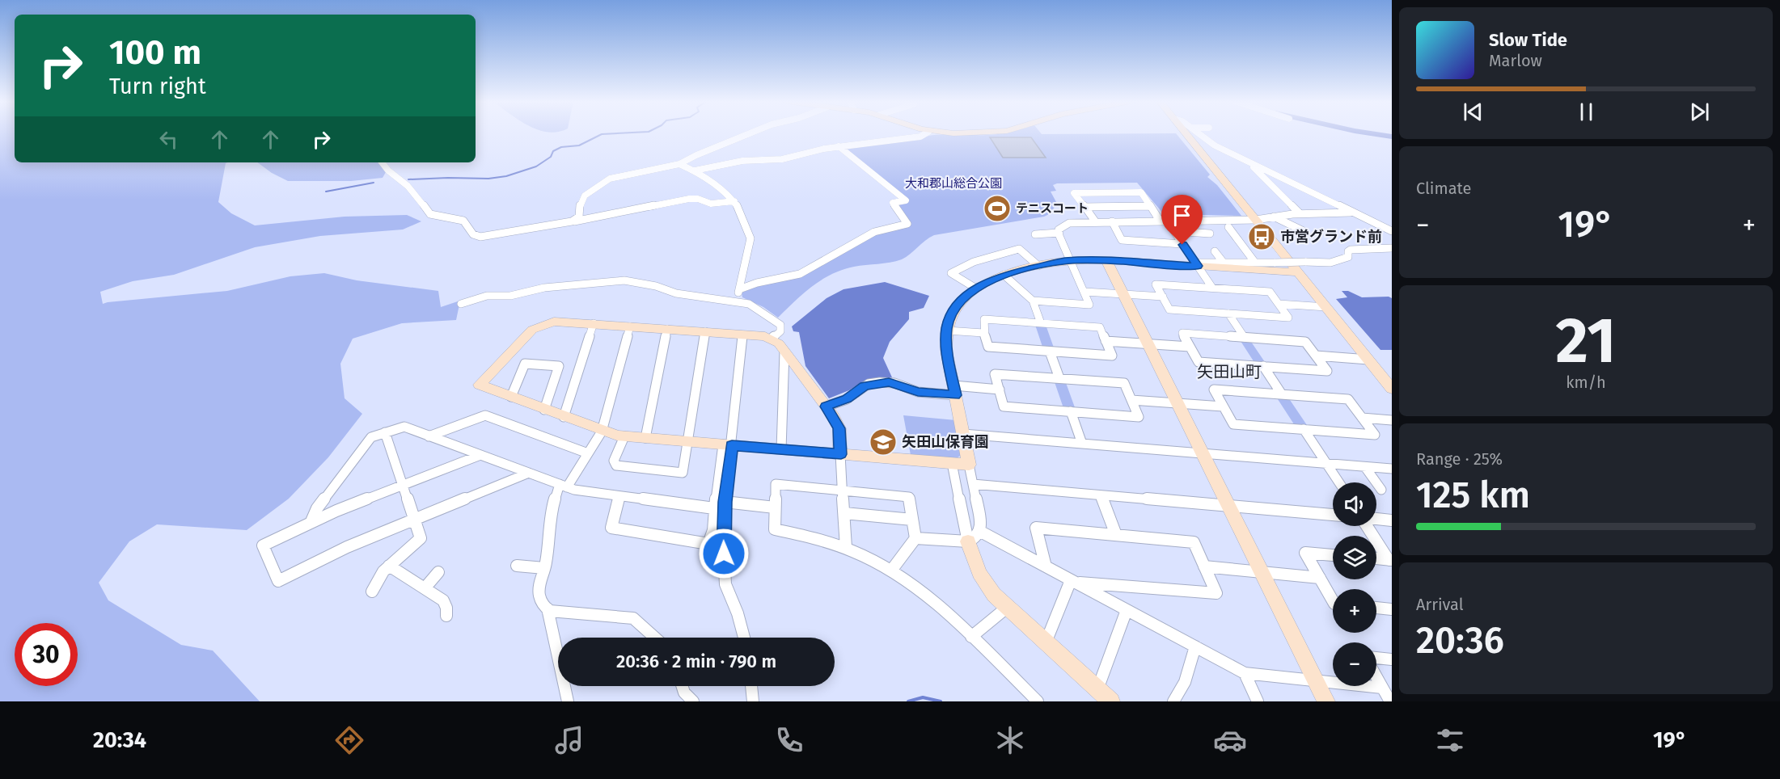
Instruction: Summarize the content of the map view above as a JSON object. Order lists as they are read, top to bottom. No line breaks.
{"districts":["矢田山町"],"parks":["大和郡山総合公園"],"places":{"sports":["テニスコート"],"bus stop":["市営グランド前"],"school or university":["矢田山保育園"]},"page":{"turn":["100 m","Turn right"],"song":["Slow Tide","Marlow"],"tile":["Climate",["21","km/h"],["Range · 25%","125 km"],["Arrival","20:36"]],"heat":["−","19°","+"],"map_buttons":["+","−"],"limit":"30","trip":"20:36 · 2 min · 790 m","tabs":["20:34","19°"]}}
